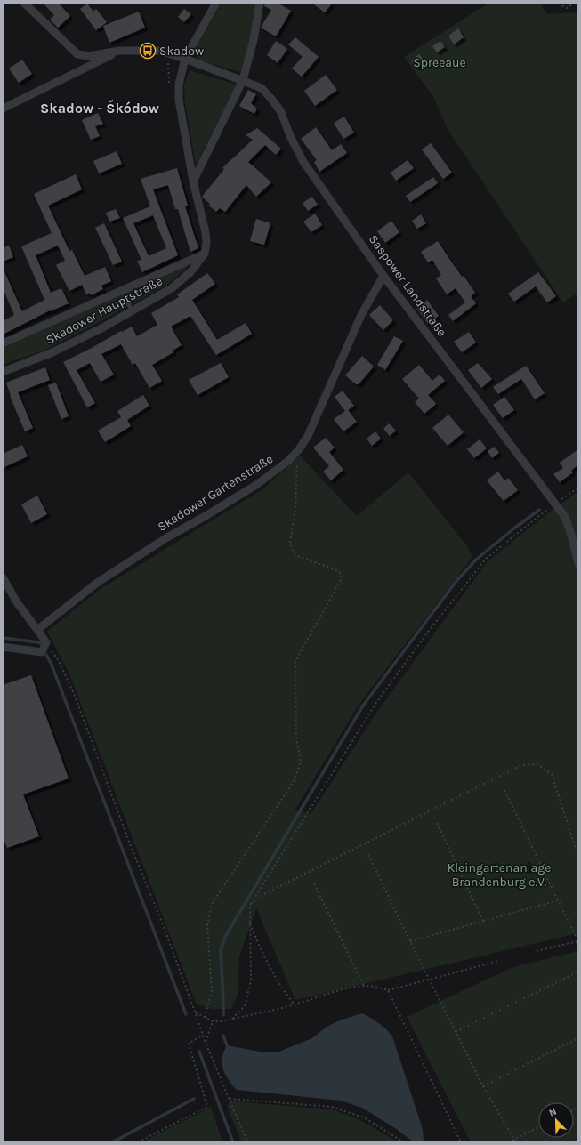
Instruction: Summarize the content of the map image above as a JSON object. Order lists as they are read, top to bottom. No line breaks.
{"streets":{"street":["Saspower Landstraße","Skadower Hauptstraße","Skadower Gartenstraße"]},"crossings":[["Saspower Landstraße","Skadower Gartenstraße"]],"districts":["Skadow - Škódow"],"parks":["Spreeaue","Kleingartenanlage Brandenburg e.V."],"places":{"bus stop":["Skadow"]},"north":"top left"}
